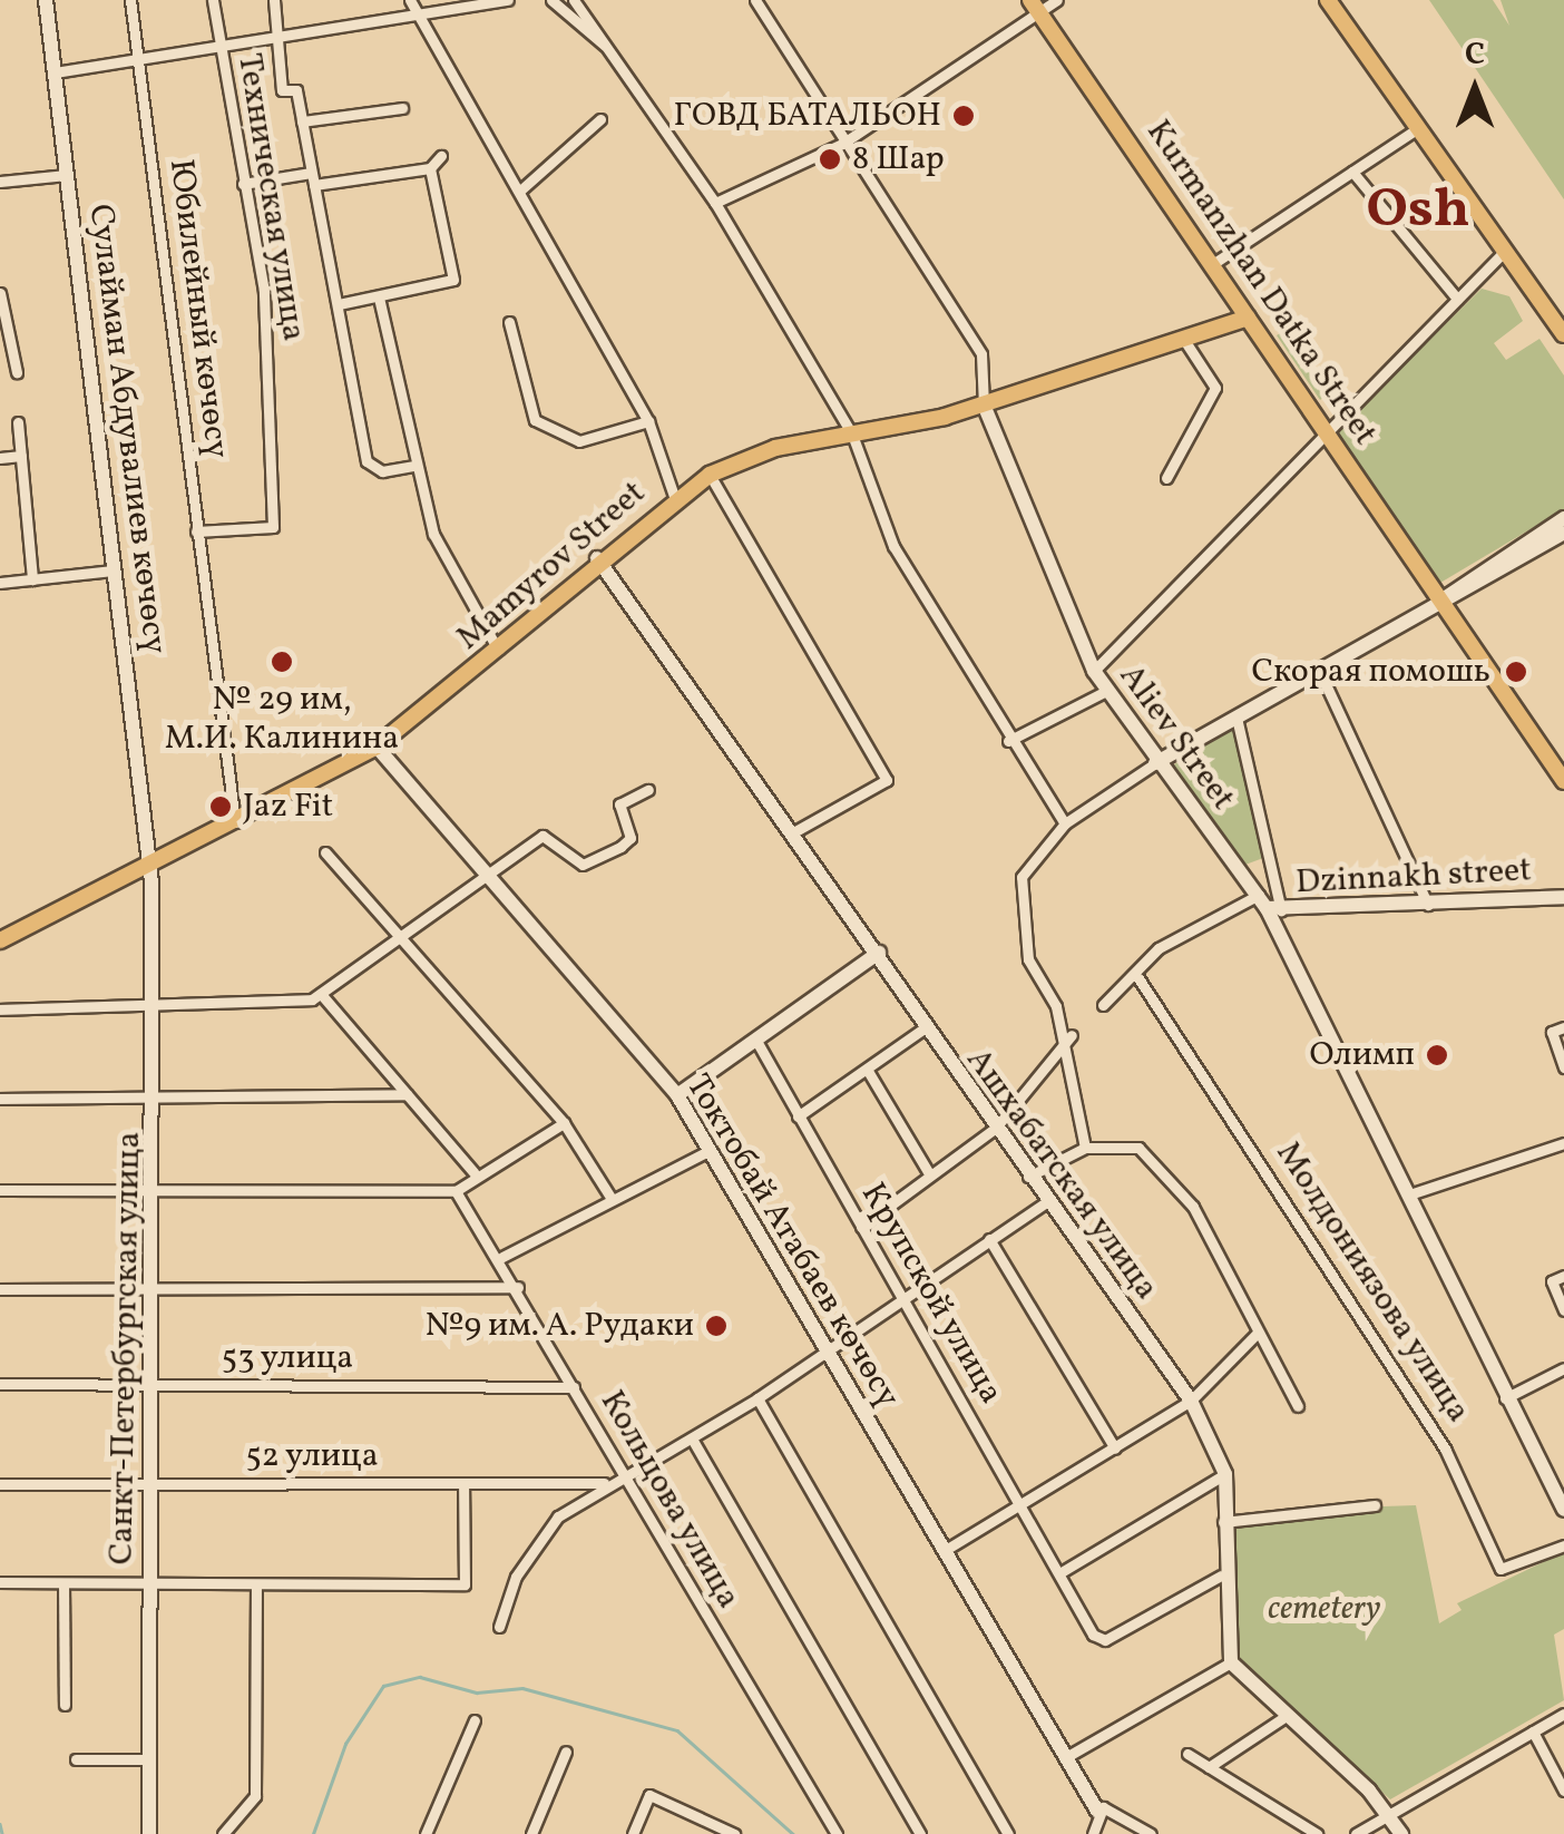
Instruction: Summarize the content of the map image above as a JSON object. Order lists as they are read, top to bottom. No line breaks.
{"streets":{"main road":["Kurmanzhan Datka Street","Mamyrov Street"],"street":["Техническая улица","Юбилейный көчөсү","Сулайман Абдувалиев көчөсү","Aliev Street","Dzinnakh street","Ашхабатская улица","Токтобай Атабаев көчөсү","Молдониязова улица","Крупской улица","Санкт-Петербургская улица","53 улица","52 улица","Кольцова улица"]},"crossings":[["Техническая улица","Юбилейный көчөсү"],["Kurmanzhan Datka Street","Mamyrov Street"],["Юбилейный көчөсү","Mamyrov Street"],["Сулайман Абдувалиев көчөсү","Mamyrov Street"],["Сулайман Абдувалиев көчөсү","Санкт-Петербургская улица"],["Mamyrov Street","Aliev Street"],["Mamyrov Street","Ашхабатская улица"],["Mamyrov Street","Токтобай Атабаев көчөсү"],["Mamyrov Street","Санкт-Петербургская улица"],["Aliev Street","Dzinnakh street"],["Ашхабатская улица","Крупской улица"],["Санкт-Петербургская улица","53 улица"],["Санкт-Петербургская улица","52 улица"],["53 улица","Кольцова улица"],["52 улица","Кольцова улица"]],"districts":["Osh"],"parks":["cemetery"],"places":["ГОВД БАТАЛЬОН","8 Шар","№ 29 им, М.И. Калинина","Скорая помошь","Jaz Fit","Олимп","№9 им. А. Рудаки"],"north":"top"}
